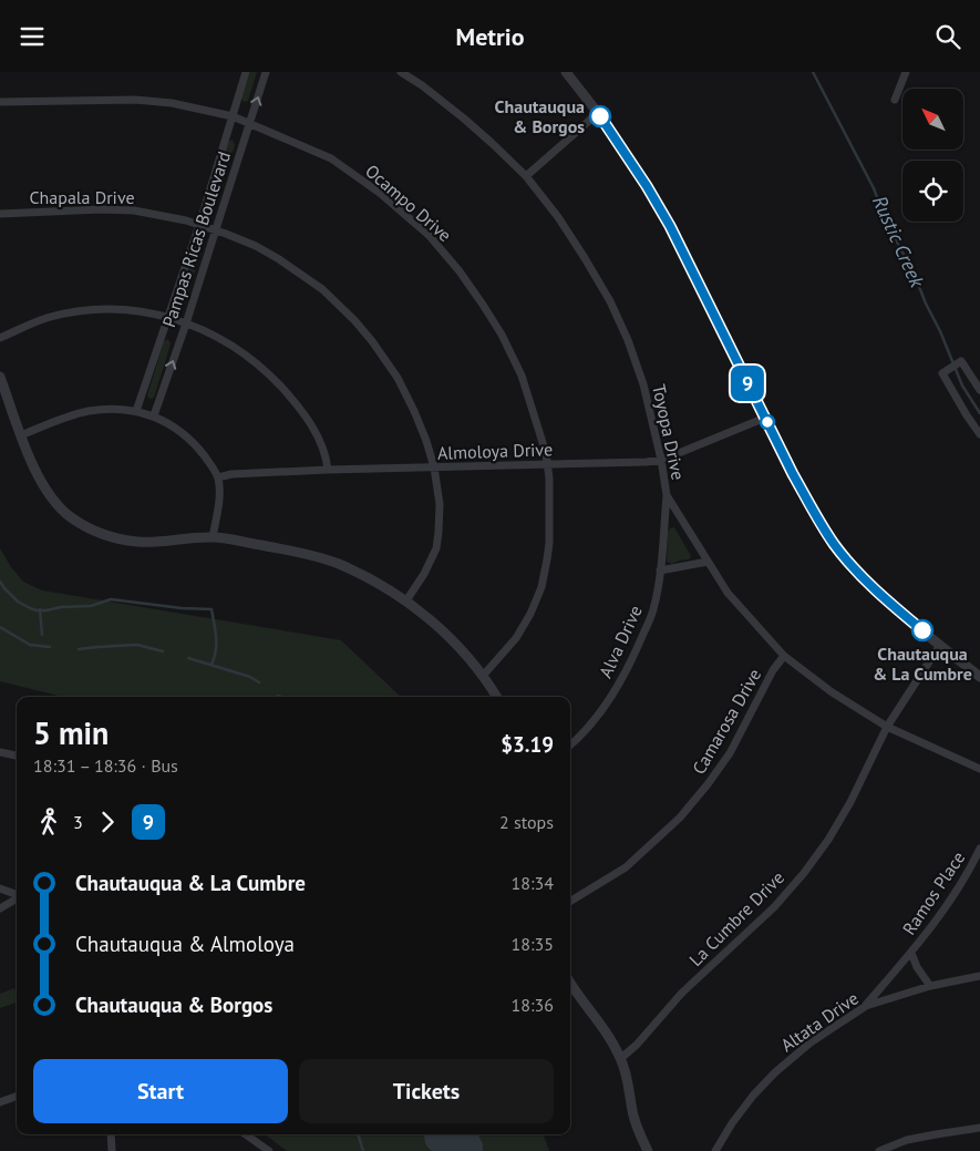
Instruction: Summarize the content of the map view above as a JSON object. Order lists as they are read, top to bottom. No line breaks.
{"streets":{"street":["Chapala Drive","Ocampo Drive","Pampas Ricas Boulevard","Toyopa Drive","Almoloya Drive","Alva Drive","Camarosa Drive","Ramos Place","La Cumbre Drive","Altata Drive"]},"crossings":[["Chapala Drive","Pampas Ricas Boulevard"],["Chapala Drive","Almoloya Drive"],["Ocampo Drive","Pampas Ricas Boulevard"],["Ocampo Drive","Almoloya Drive"],["Toyopa Drive","Almoloya Drive"],["Toyopa Drive","Alva Drive"],["Toyopa Drive","Camarosa Drive"],["Toyopa Drive","La Cumbre Drive"],["Ramos Place","Altata Drive"]],"water":["Rustic Creek"],"places":["Chautauqua & Borgos","Chautauqua & La Cumbre"],"lines":["bus line 9"],"north":"top left","page":{"header":"Metrio","on_map":"9","heading":["5 min","18:31 – 18:36 · Bus","$3.19"],"legs":["3","9","2 stops"],"list":[{"name":"Chautauqua & La Cumbre","value":"18:34"},{"name":"Chautauqua & Almoloya","value":"18:35"},{"name":"Chautauqua & Borgos","value":"18:36"}],"buttons":["Start","Tickets"]}}
